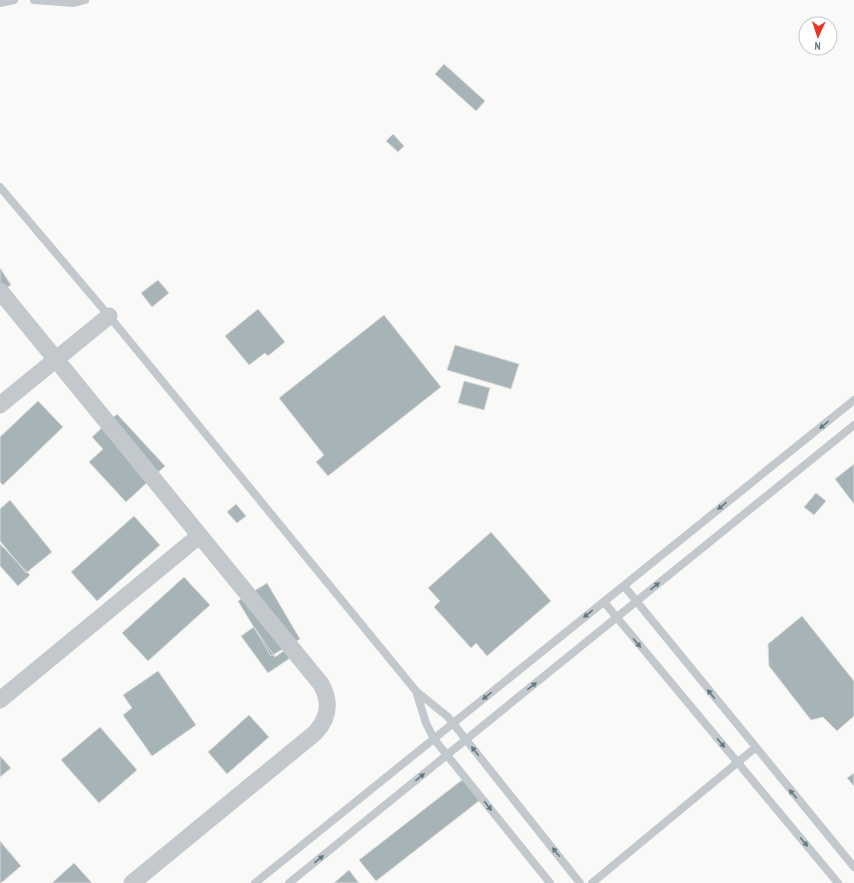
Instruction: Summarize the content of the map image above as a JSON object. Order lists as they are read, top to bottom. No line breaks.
{"north":"bottom"}
